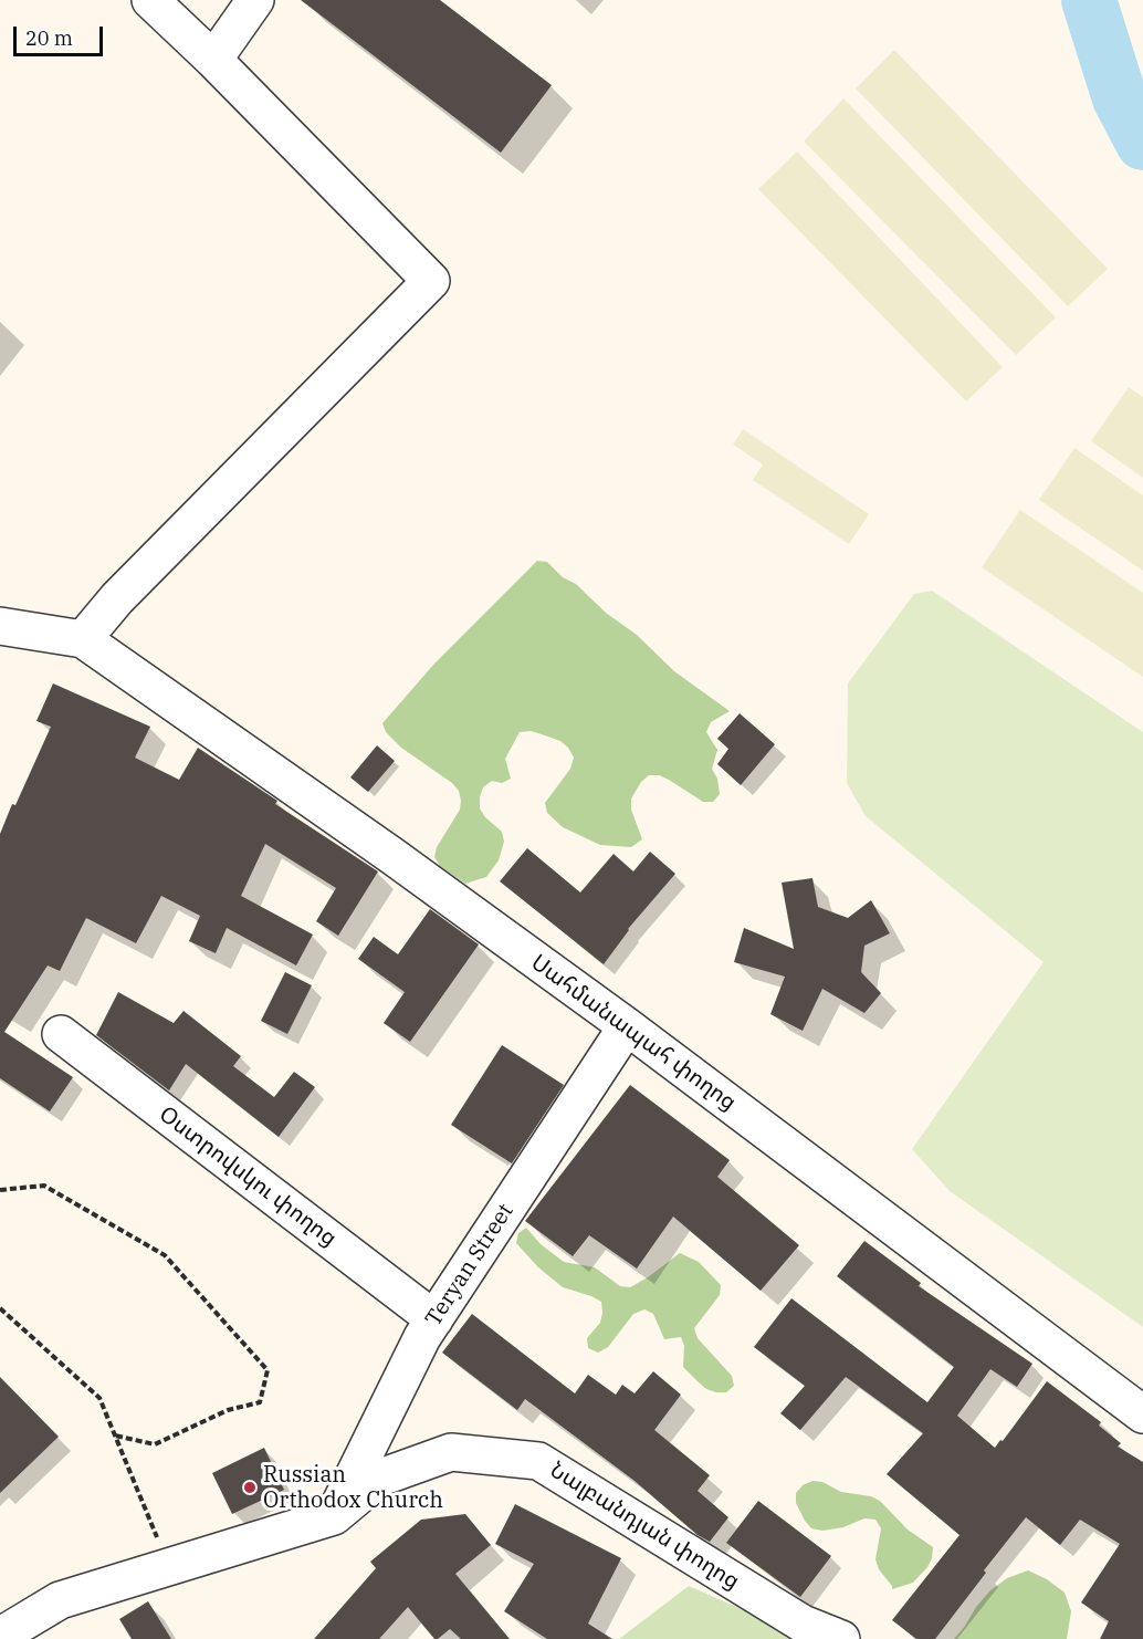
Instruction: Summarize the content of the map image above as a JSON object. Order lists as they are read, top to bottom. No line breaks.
{"streets":{"street":["Սահմանապահ փողոց","Օստրովսկու փողոց","Teryan Street","Նալբանդյան փողոց"]},"crossings":[["Սահմանապահ փողոց","Teryan Street"],["Օստրովսկու փողոց","Teryan Street"],["Teryan Street","Նալբանդյան փողոց"]],"places":["Russian Orthodox Church"],"scale_bar":"20 m"}
